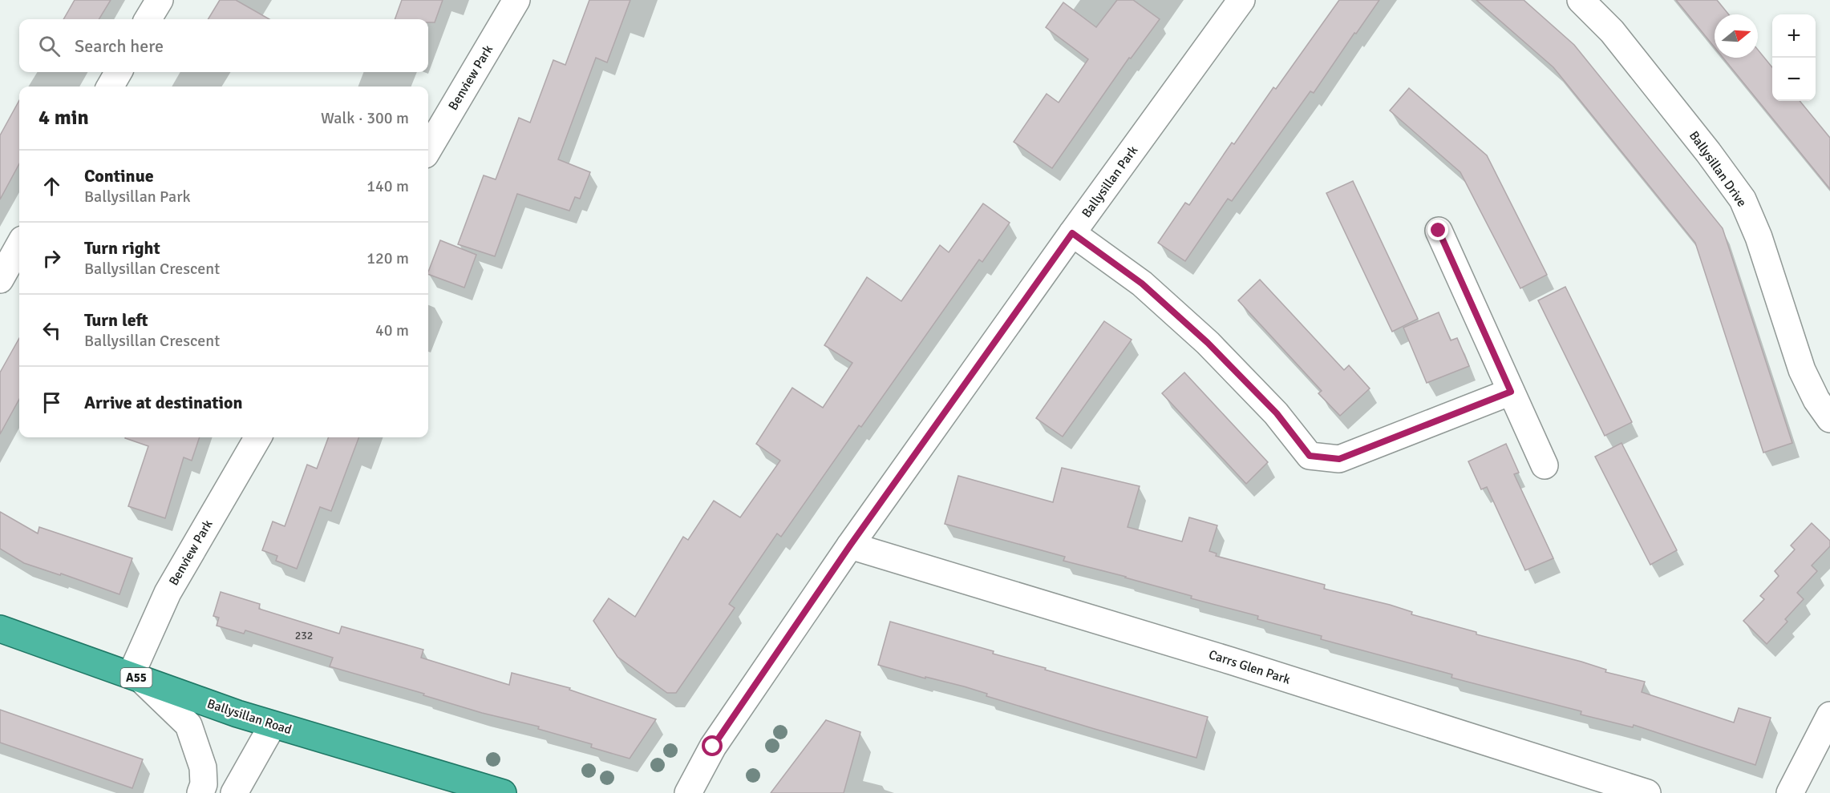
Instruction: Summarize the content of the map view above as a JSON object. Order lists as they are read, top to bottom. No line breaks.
{"streets":{"highway":["A55","Ballysillan Road"],"street":["Benview Park","Ballysillan Drive","Ballysillan Park","Carrs Glen Park"]},"crossings":[["Benview Park","Ballysillan Road"],["Ballysillan Park","Carrs Glen Park"]],"house_numbers":["232"],"north":"right","page":{"map_buttons":["+","−"],"search":"Search here","heading":["4 min","Walk · 300 m"],"list":[["Continue","Ballysillan Park","140 m"],["Turn right","Ballysillan Crescent","120 m"],["Turn left","Ballysillan Crescent","40 m"],"Arrive at destination"]}}
